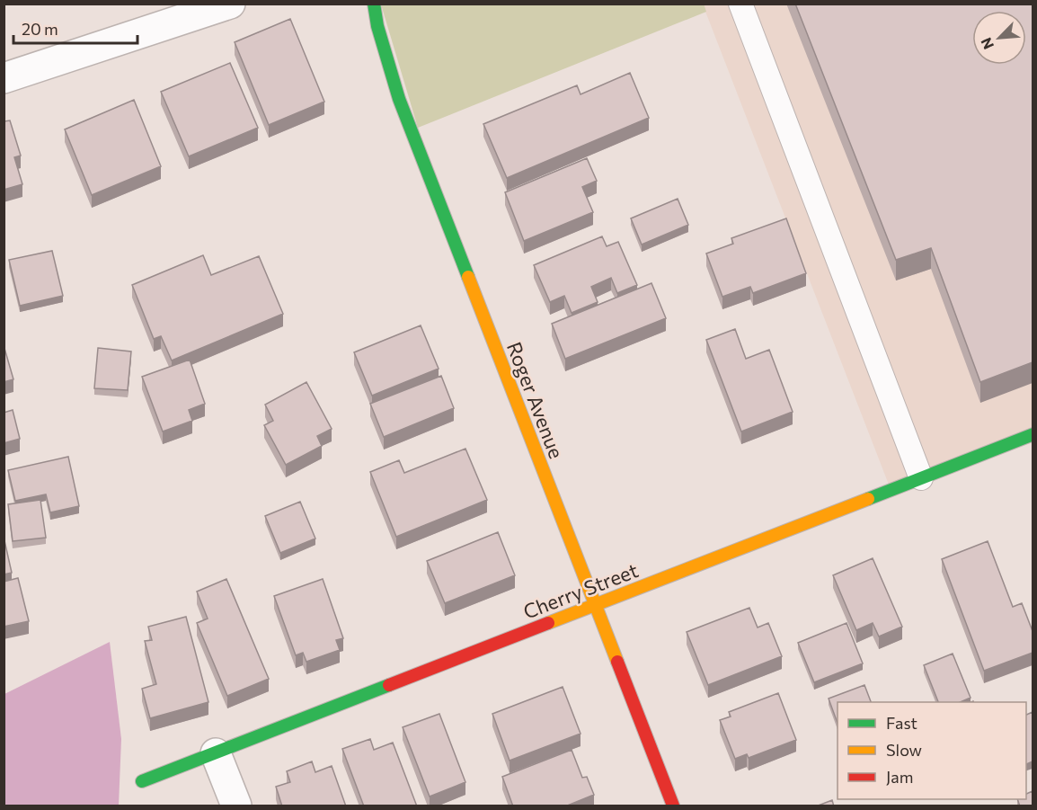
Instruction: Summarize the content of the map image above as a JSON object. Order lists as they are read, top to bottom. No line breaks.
{"streets":{"street":["Roger Avenue","Cherry Street"]},"crossings":[["Roger Avenue","Cherry Street"]],"legend":["Fast","Slow","Jam"],"scale_bar":"20 m","north":"bottom left"}
